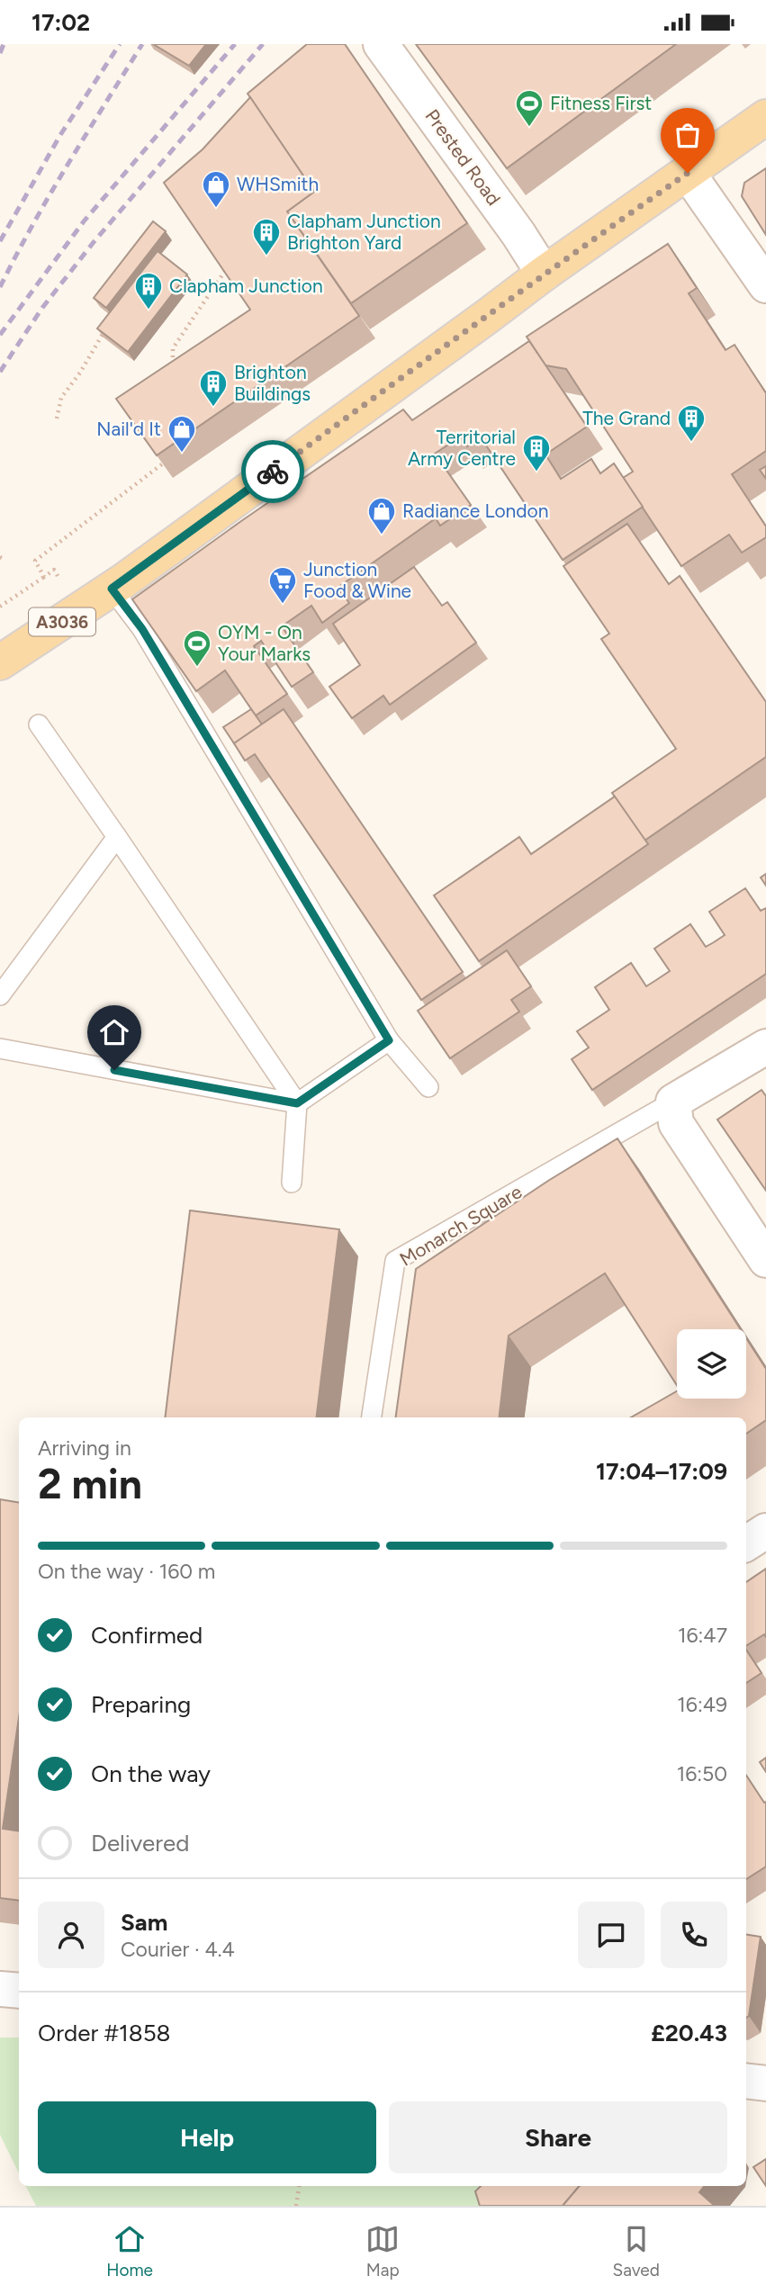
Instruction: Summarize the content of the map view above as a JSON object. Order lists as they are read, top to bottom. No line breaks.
{"streets":{"main road":["A3036"],"street":["Prested Road"],"lane":["Monarch Square"]},"crossings":[["Prested Road","A3036"]],"places":{"sports":["Fitness First","OYM - On Your Marks"],"shop":["WHSmith","Nail'd It","Radiance London"],"building":["Clapham Junction Brighton Yard","Clapham Junction","Brighton Buildings","The Grand","Territorial Army Centre"],"supermarket":["Junction Food & Wine"]},"page":{"status":"17:02","heading":["2 min","Arriving in","17:04–17:09"],"panel":["Sam","Courier · 4.4","Order #1858","£20.43"],"bar":"On the way · 160 m","list":[["Confirmed","16:47"],["Preparing","16:49"],["On the way","16:50"],"Delivered"],"buttons":["Help","Share"],"tabs":["Home","Map","Saved"]}}
